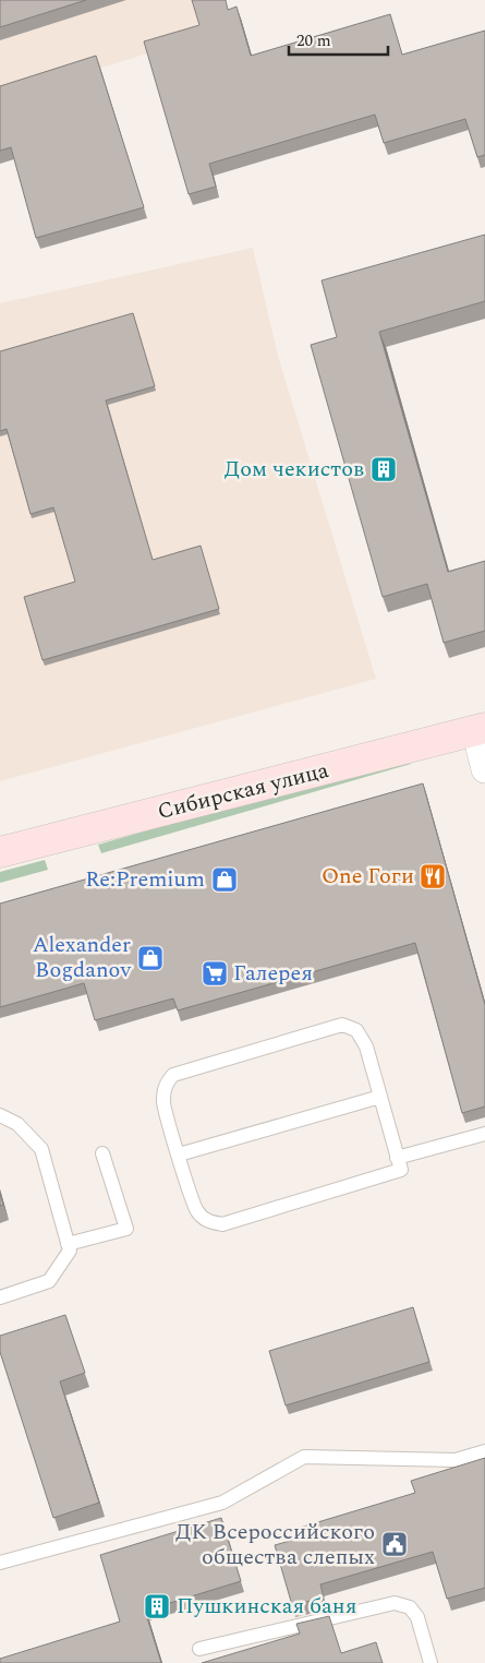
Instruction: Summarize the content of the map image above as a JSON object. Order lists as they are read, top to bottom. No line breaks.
{"streets":{"main road":["Сибирская улица"]},"places":{"building":["Дом чекистов","Пушкинская баня"],"restaurant":["One Гоги"],"shop":["Re:Premium","Alexander Bogdanov"],"supermarket":["Галерея"],"public building":["ДК Всероссийского общества слепых"]},"scale_bar":"20 m"}
